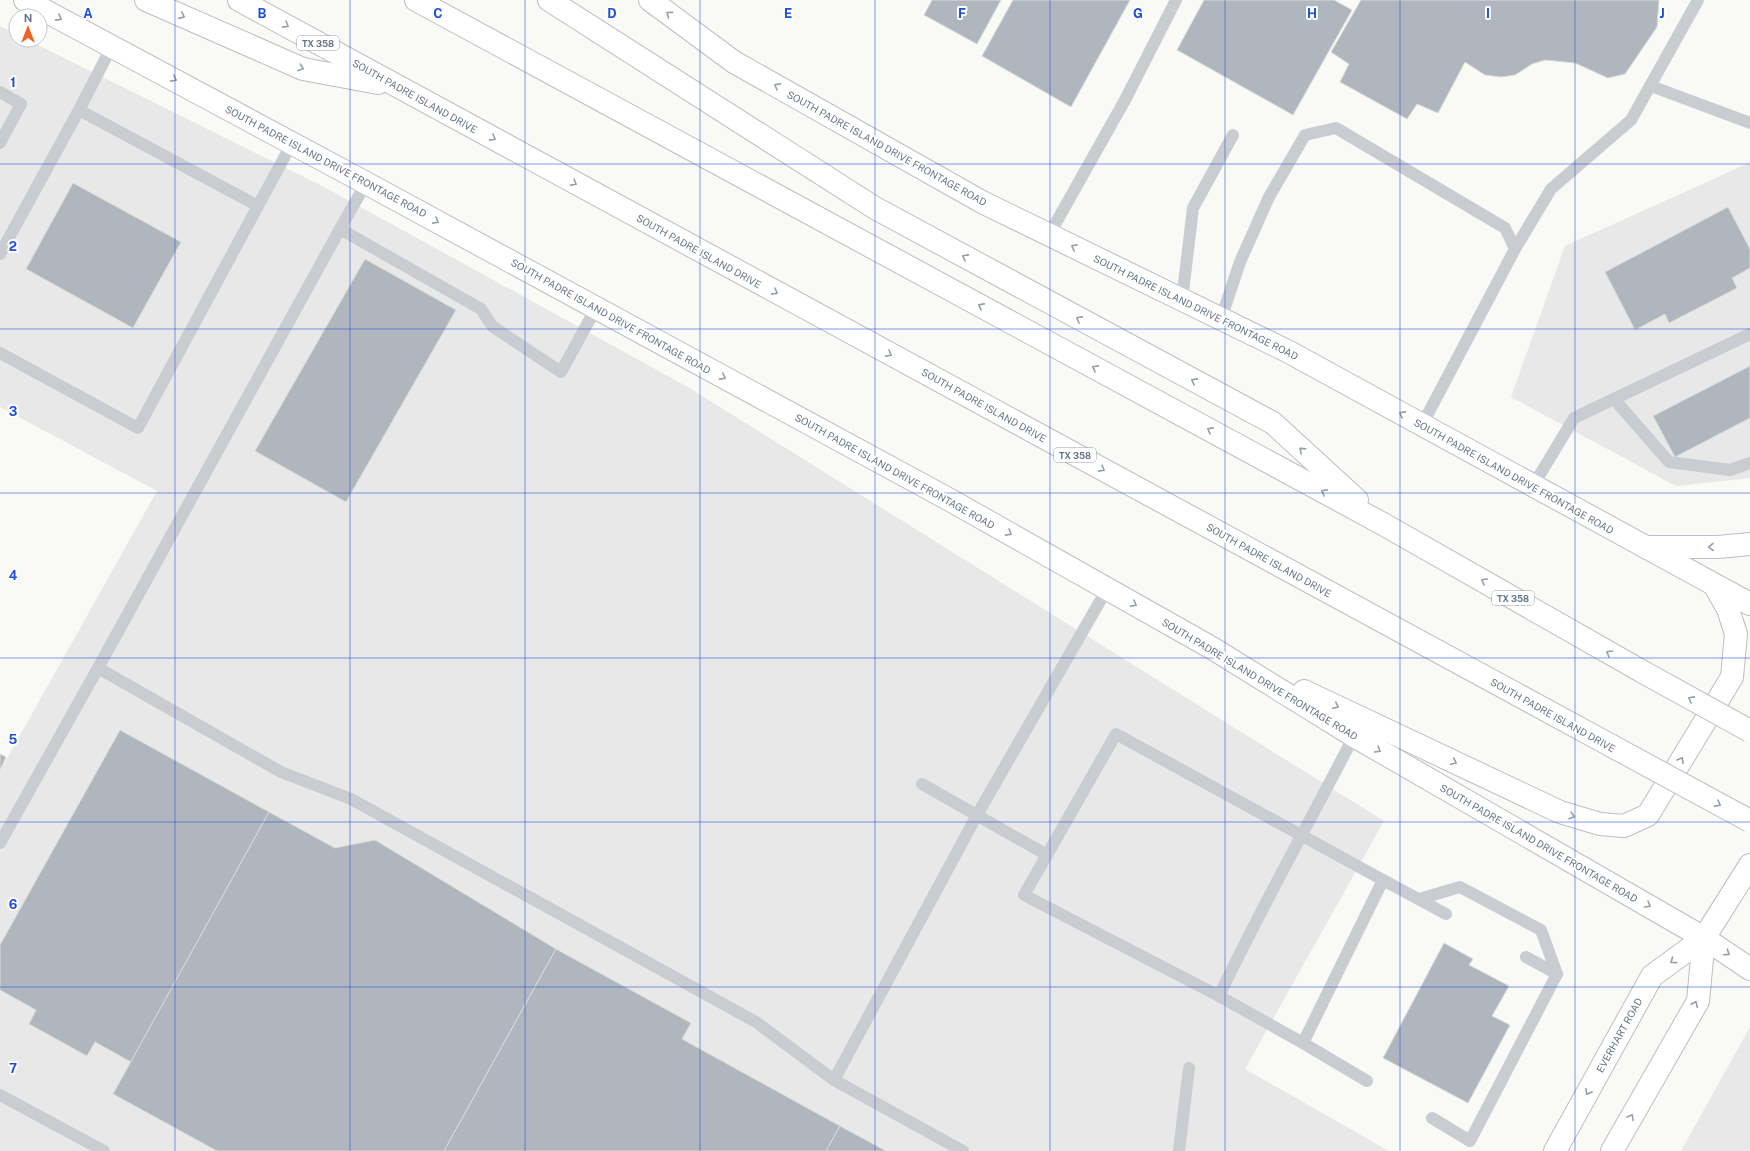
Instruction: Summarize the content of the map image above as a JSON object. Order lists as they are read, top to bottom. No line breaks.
{"streets":{"main road":["TX 358","SOUTH PADRE ISLAND DRIVE","SOUTH PADRE ISLAND DRIVE FRONTAGE ROAD","EVERHART ROAD"]},"crossings":[["SOUTH PADRE ISLAND DRIVE FRONTAGE ROAD","EVERHART ROAD"]],"north":"top","grid":{"columns":["A","B","C","D","E","F","G","H","I","J"],"rows":["1","2","3","4","5","6","7"]}}
